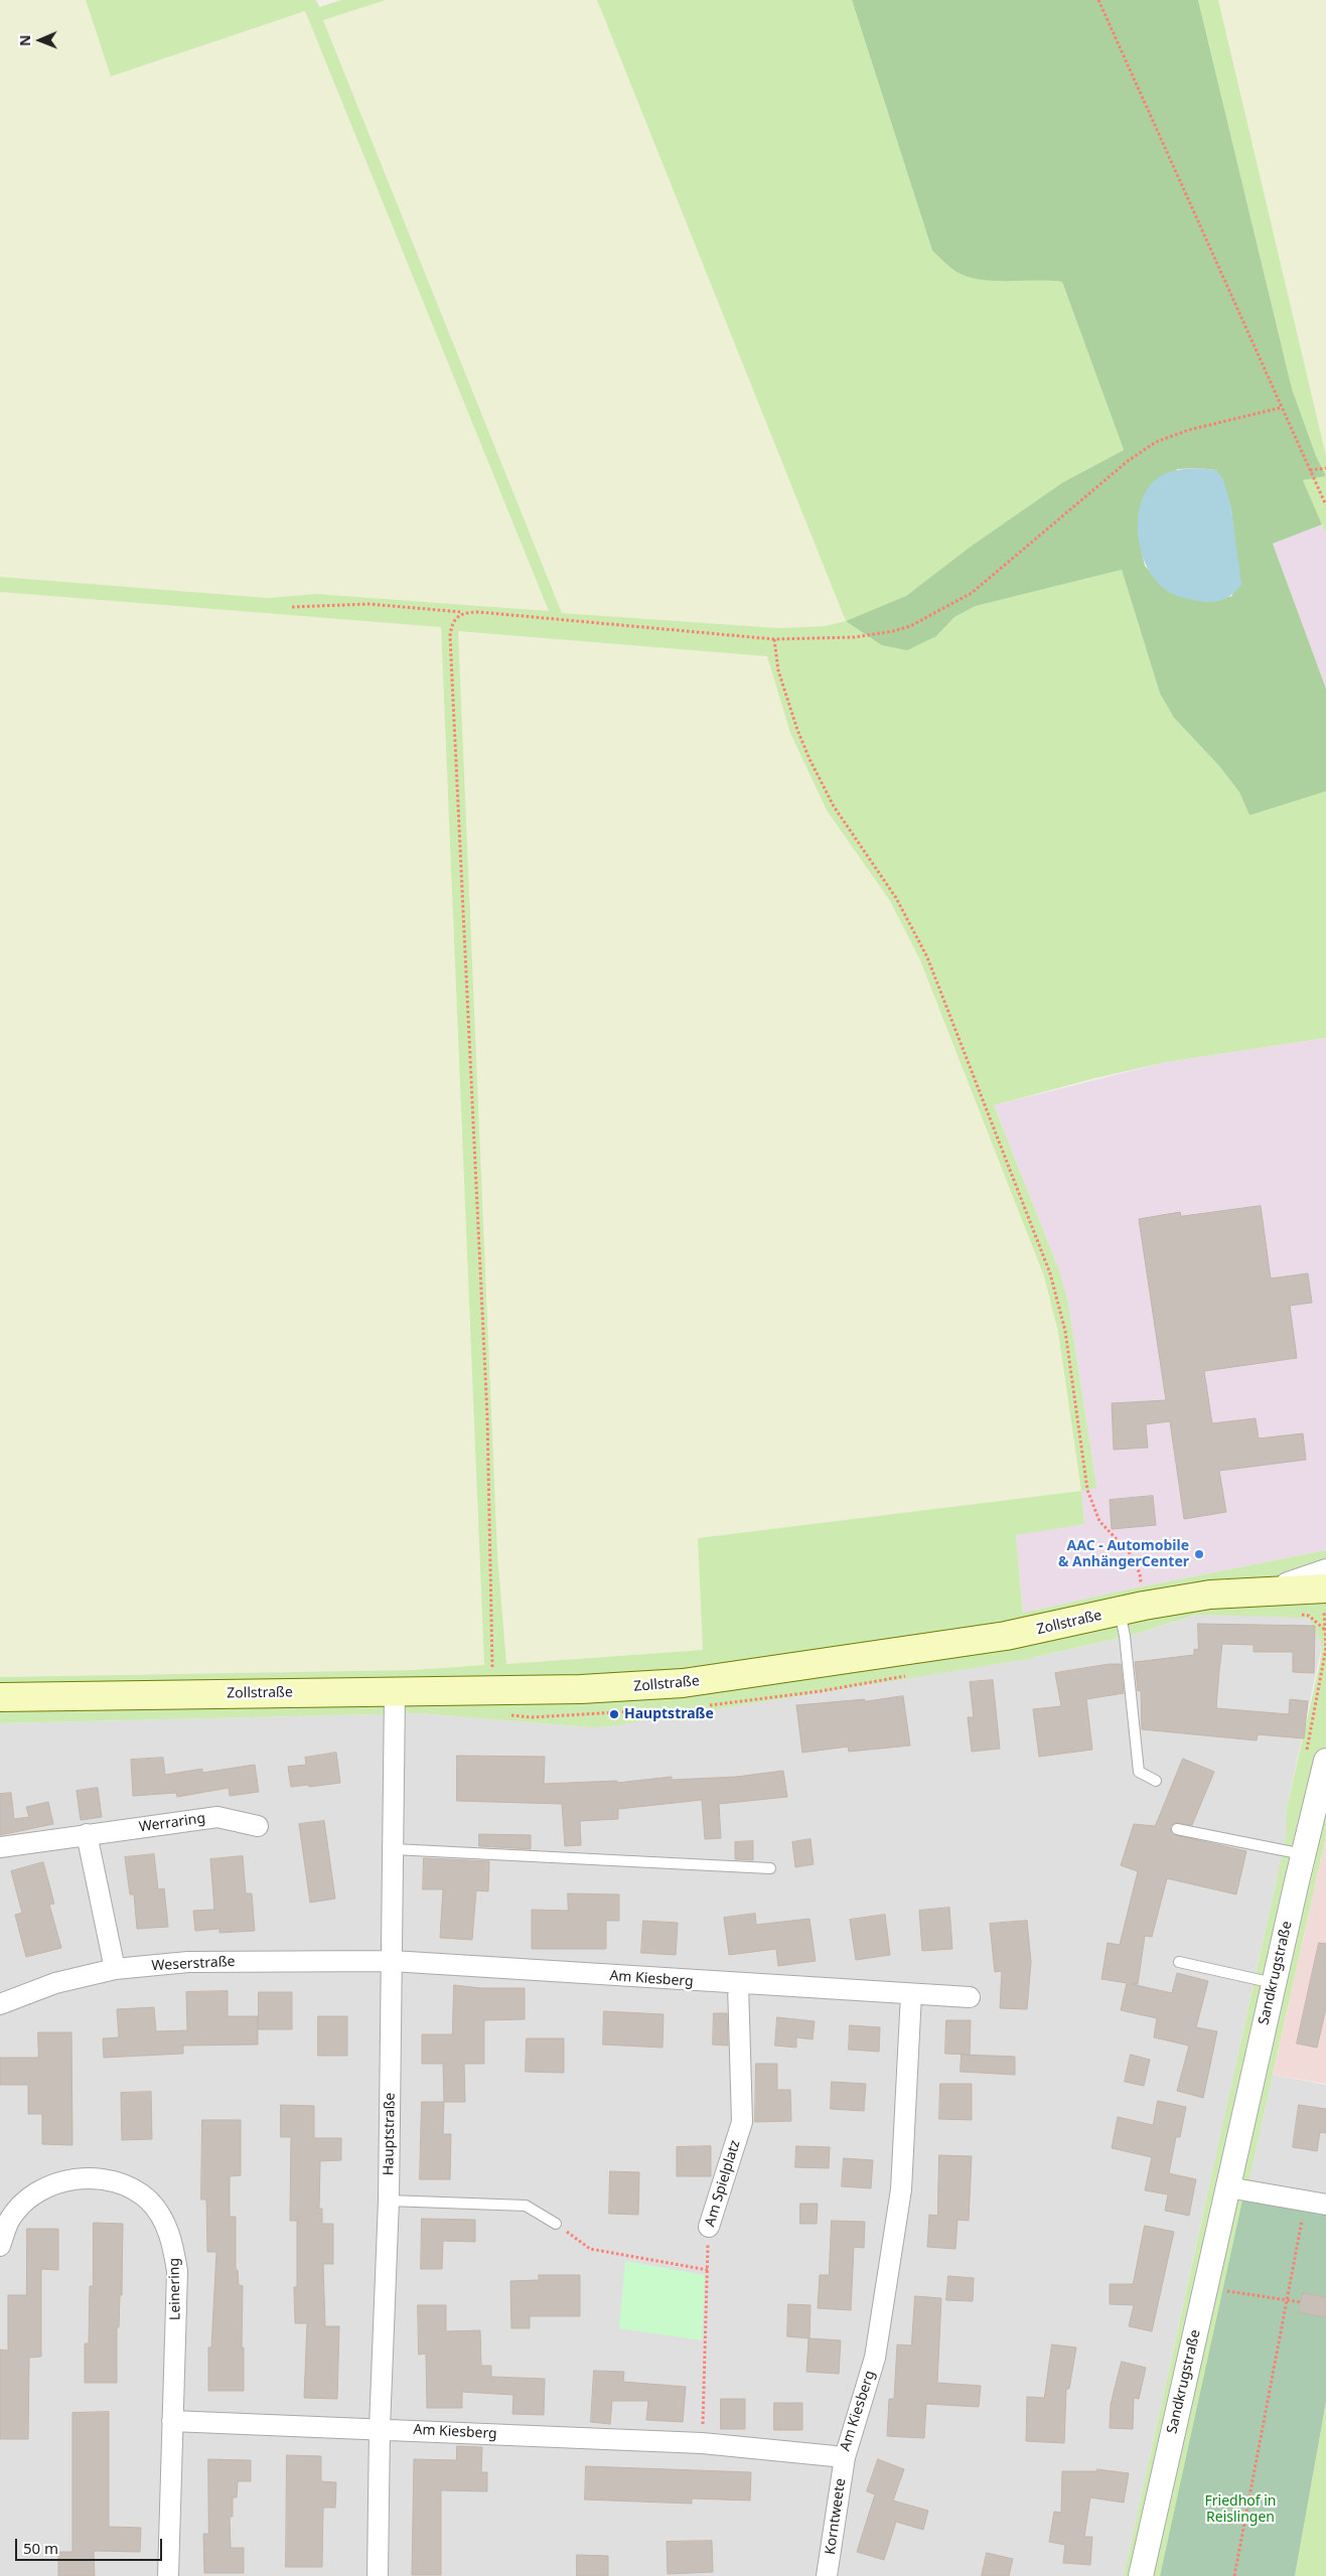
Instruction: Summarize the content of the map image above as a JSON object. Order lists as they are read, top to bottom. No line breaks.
{"streets":{"main road":["Zollstraße"],"street":["Werraring","Weserstraße","Sandkrugstraße","Am Kiesberg","Hauptstraße","Am Spielplatz","Leinering","Korntweete"]},"crossings":[["Zollstraße","Hauptstraße"],["Weserstraße","Am Kiesberg"],["Weserstraße","Hauptstraße"],["Am Kiesberg","Hauptstraße"],["Am Kiesberg","Am Spielplatz"],["Am Kiesberg","Korntweete"]],"parks":["Friedhof in Reislingen"],"places":["AAC - Automobile & AnhängerCenter","Hauptstraße"],"scale_bar":"50 m","north":"left"}
